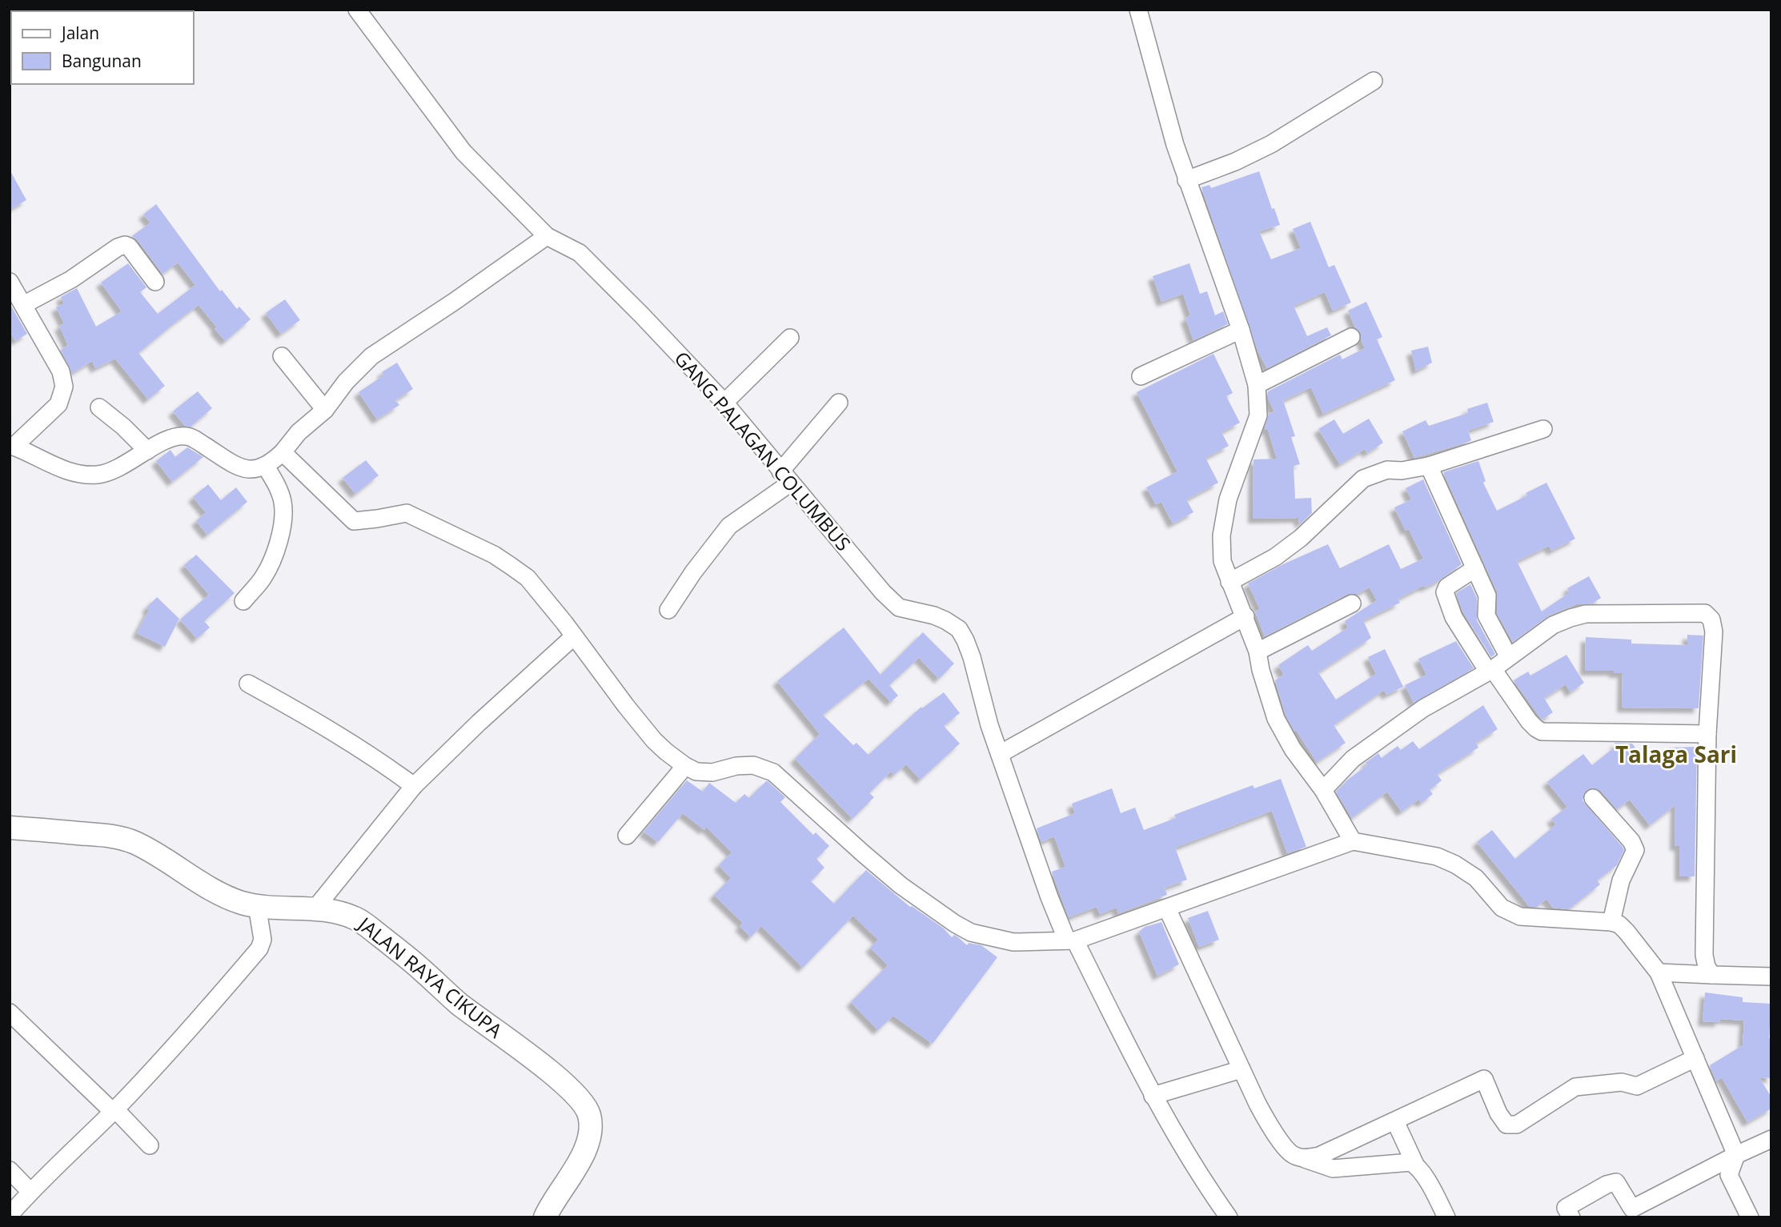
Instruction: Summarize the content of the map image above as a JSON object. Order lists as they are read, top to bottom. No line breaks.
{"streets":{"main road":["JALAN RAYA CIKUPA"],"street":["GANG PALAGAN COLUMBUS"]},"districts":["Talaga Sari"],"legend":["Jalan","Bangunan"]}
